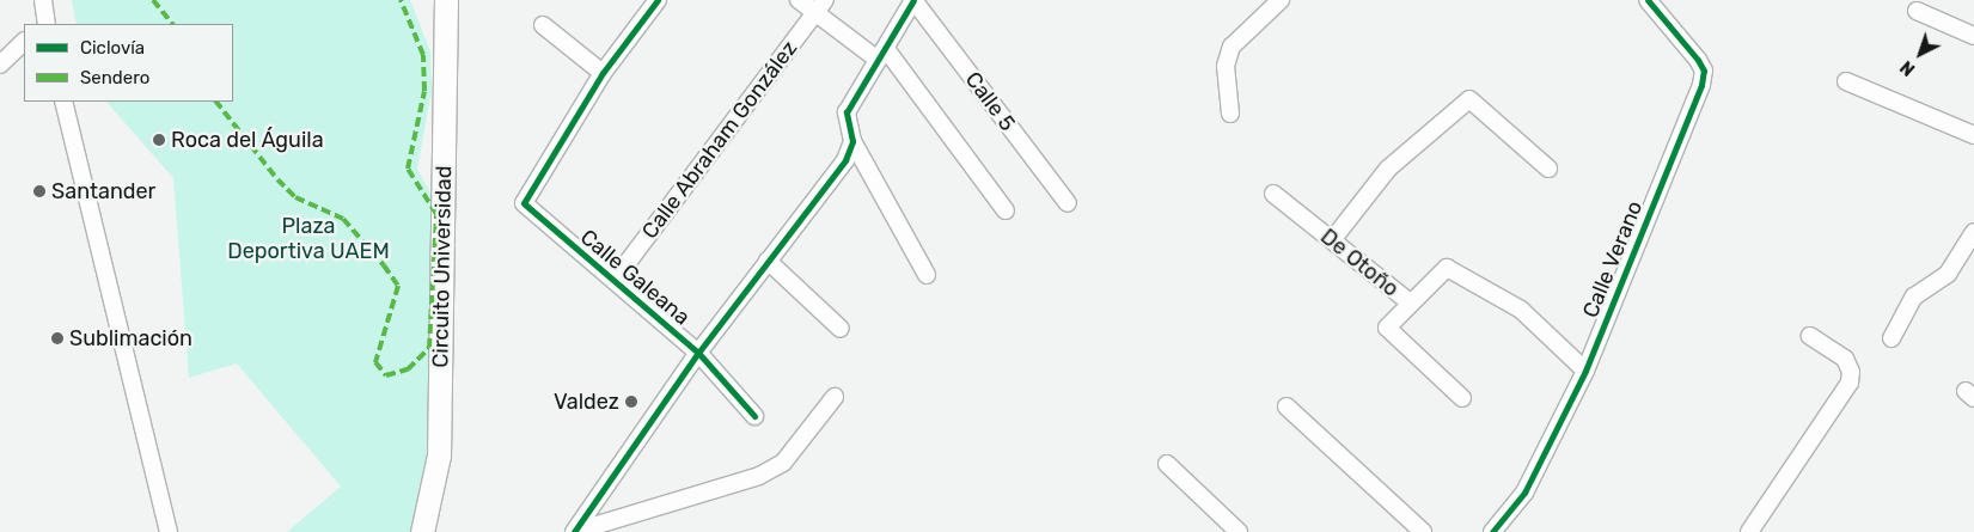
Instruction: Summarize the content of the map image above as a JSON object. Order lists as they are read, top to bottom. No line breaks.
{"streets":{"street":["Calle 5","Calle Abraham González","Calle Verano","De Otoño","Circuito Universidad","Calle Galeana"]},"crossings":[["Calle Abraham González","Calle Galeana"],["Calle Verano","De Otoño"]],"parks":["Plaza Deportiva UAEM"],"places":["Roca del Águila","Santander","Sublimación","Valdez"],"legend":["Ciclovía","Sendero"],"north":"bottom left"}
